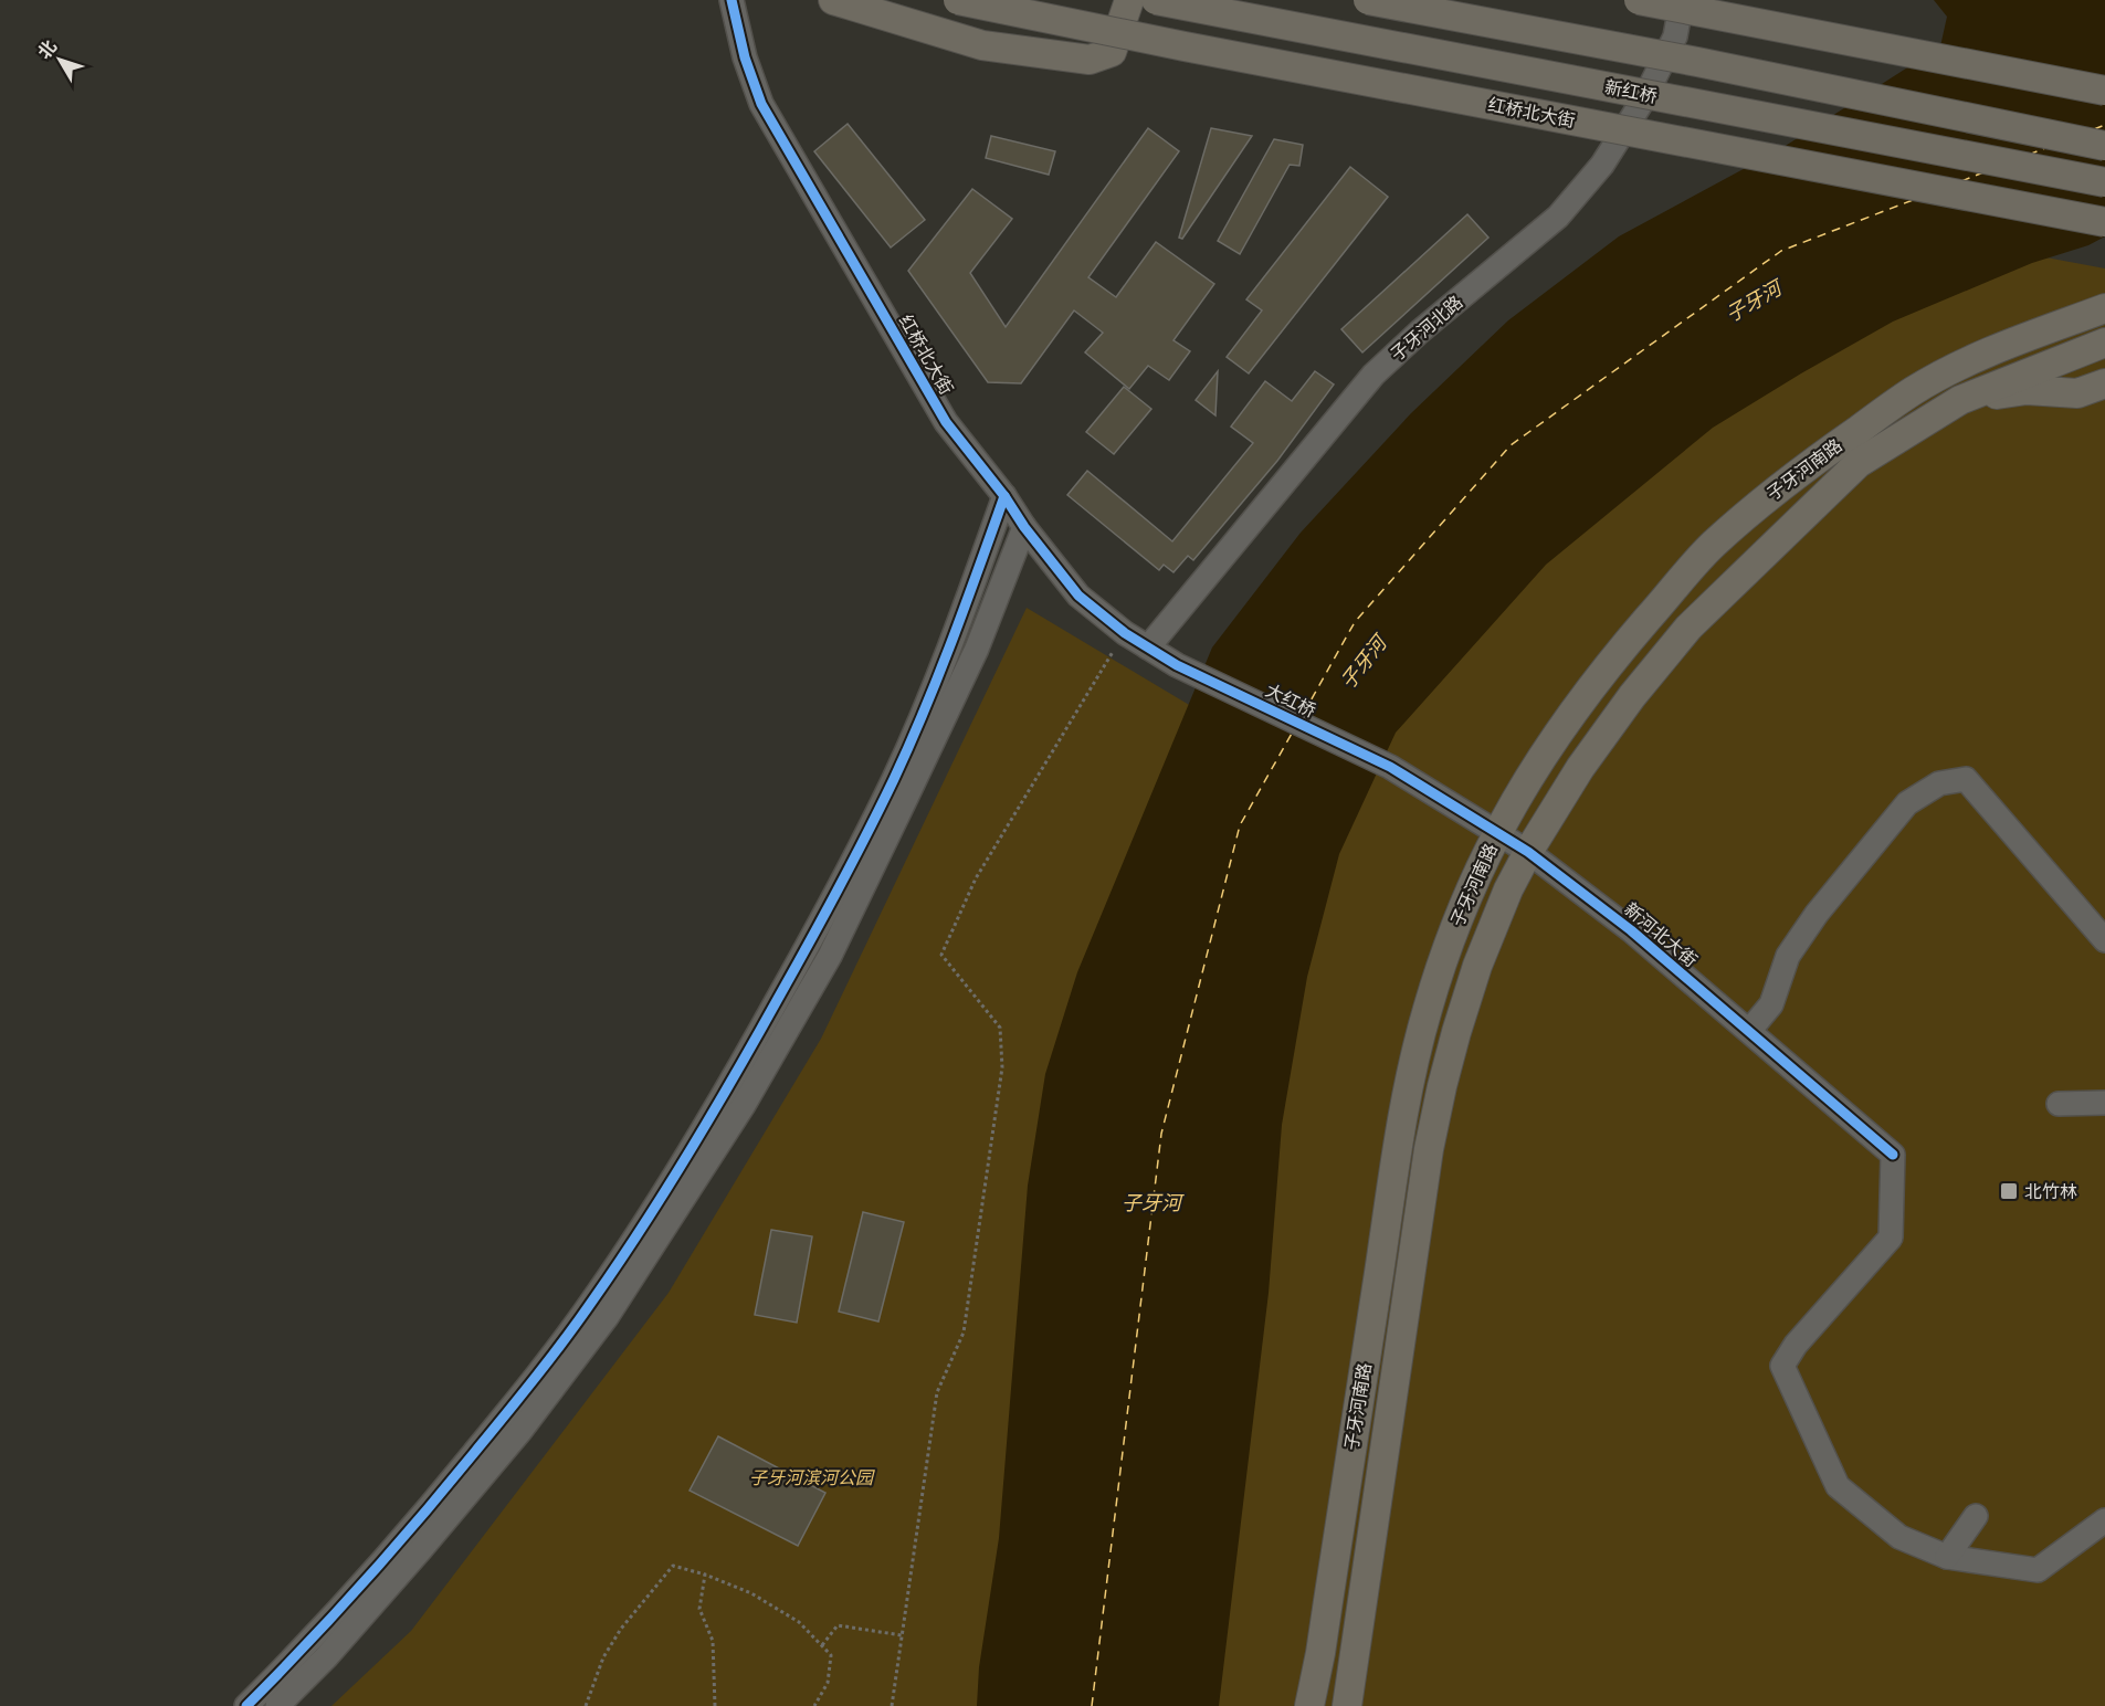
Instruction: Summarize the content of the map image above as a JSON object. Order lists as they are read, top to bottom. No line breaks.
{"streets":{"main road":["新红桥","红桥北大街","子牙河南路"],"street":["子牙河北路","大红桥","新河北大街"]},"crossings":[["红桥北大街","子牙河北路"],["红桥北大街","大红桥"],["子牙河南路","新河北大街"],["大红桥","新河北大街"]],"water":["子牙河"],"parks":["子牙河滨河公园"],"places":{"transit":["北竹林"]},"north":"top left"}
